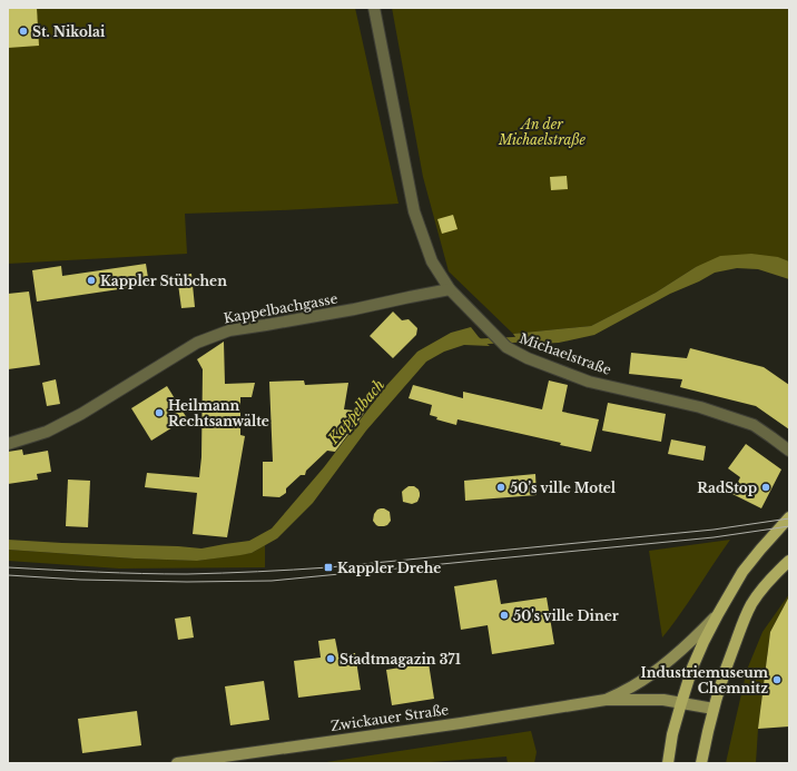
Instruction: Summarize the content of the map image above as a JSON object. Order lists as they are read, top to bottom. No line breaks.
{"streets":{"main road":["Zwickauer Straße"],"street":["Kappelbachgasse","Michaelstraße"]},"crossings":[["Kappelbachgasse","Michaelstraße"]],"water":["Kappelbach"],"parks":["An der Michaelstraße"],"places":{"other":["St. Nikolai","Kappler Stübchen","Heilmann Rechtsanwälte","50’s ville Motel","RadStop","50's ville Diner","Stadtmagazin 371","Industriemuseum Chemnitz"],"transit":["Kappler Drehe"]}}
